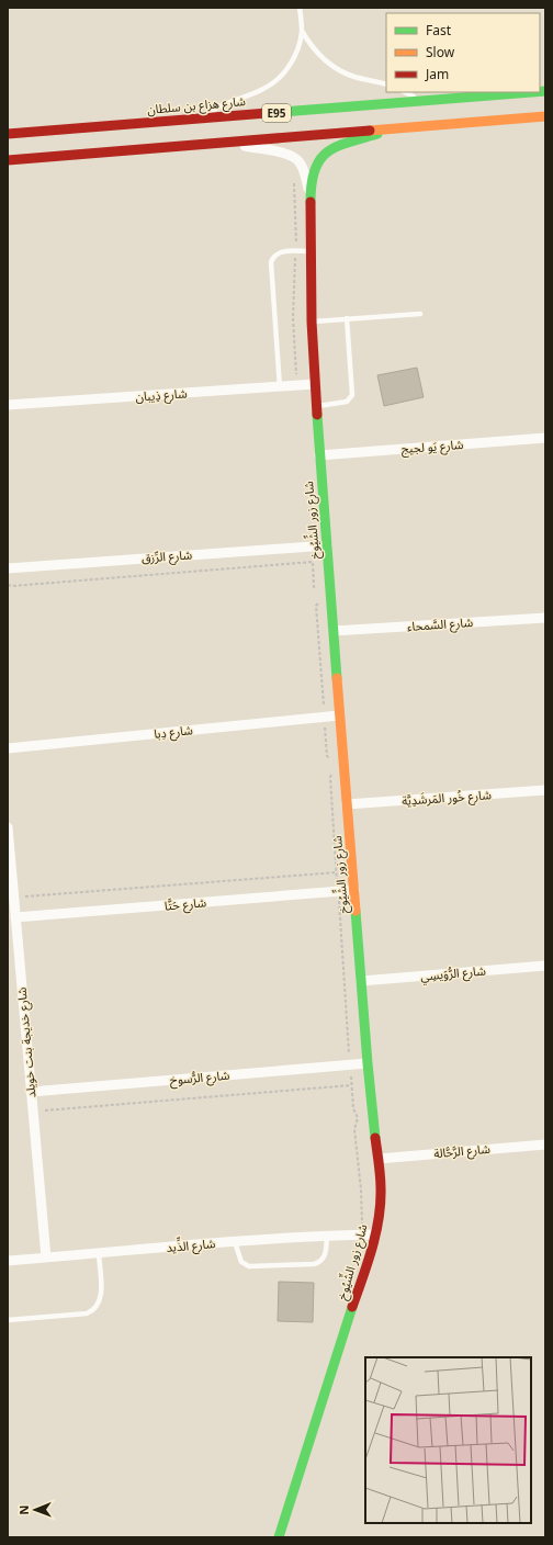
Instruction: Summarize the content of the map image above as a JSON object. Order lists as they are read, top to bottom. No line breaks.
{"streets":{"street":["شارع هزاع بن سلطان","E95","شارع ذِيبان","شارع يَو لجيج","شارع زور الشِّيُوخ","شارع الرِّزق","شارع السَّمحاء","شارع دِبا","شارع خُور المَرشَدِيَّة","شارع حَتَّا","شارع الرُّوَيسِي","شارع خديجة بنت خويلد","شارع الرُّسوخ","شارع الرَّحَّالة","شارع الذِّيد"]},"crossings":[["E95","شارع زور الشِّيُوخ"],["شارع ذِيبان","شارع زور الشِّيُوخ"],["شارع يَو لجيج","شارع زور الشِّيُوخ"],["شارع زور الشِّيُوخ","شارع الرِّزق"],["شارع زور الشِّيُوخ","شارع السَّمحاء"],["شارع زور الشِّيُوخ","شارع دِبا"],["شارع زور الشِّيُوخ","شارع خُور المَرشَدِيَّة"],["شارع زور الشِّيُوخ","شارع حَتَّا"],["شارع زور الشِّيُوخ","شارع الرُّوَيسِي"],["شارع زور الشِّيُوخ","شارع الرُّسوخ"],["شارع زور الشِّيُوخ","شارع الرَّحَّالة"],["شارع زور الشِّيُوخ","شارع الذِّيد"],["شارع حَتَّا","شارع خديجة بنت خويلد"],["شارع خديجة بنت خويلد","شارع الرُّسوخ"],["شارع خديجة بنت خويلد","شارع الذِّيد"]],"legend":["Fast","Slow","Jam"],"north":"left"}
